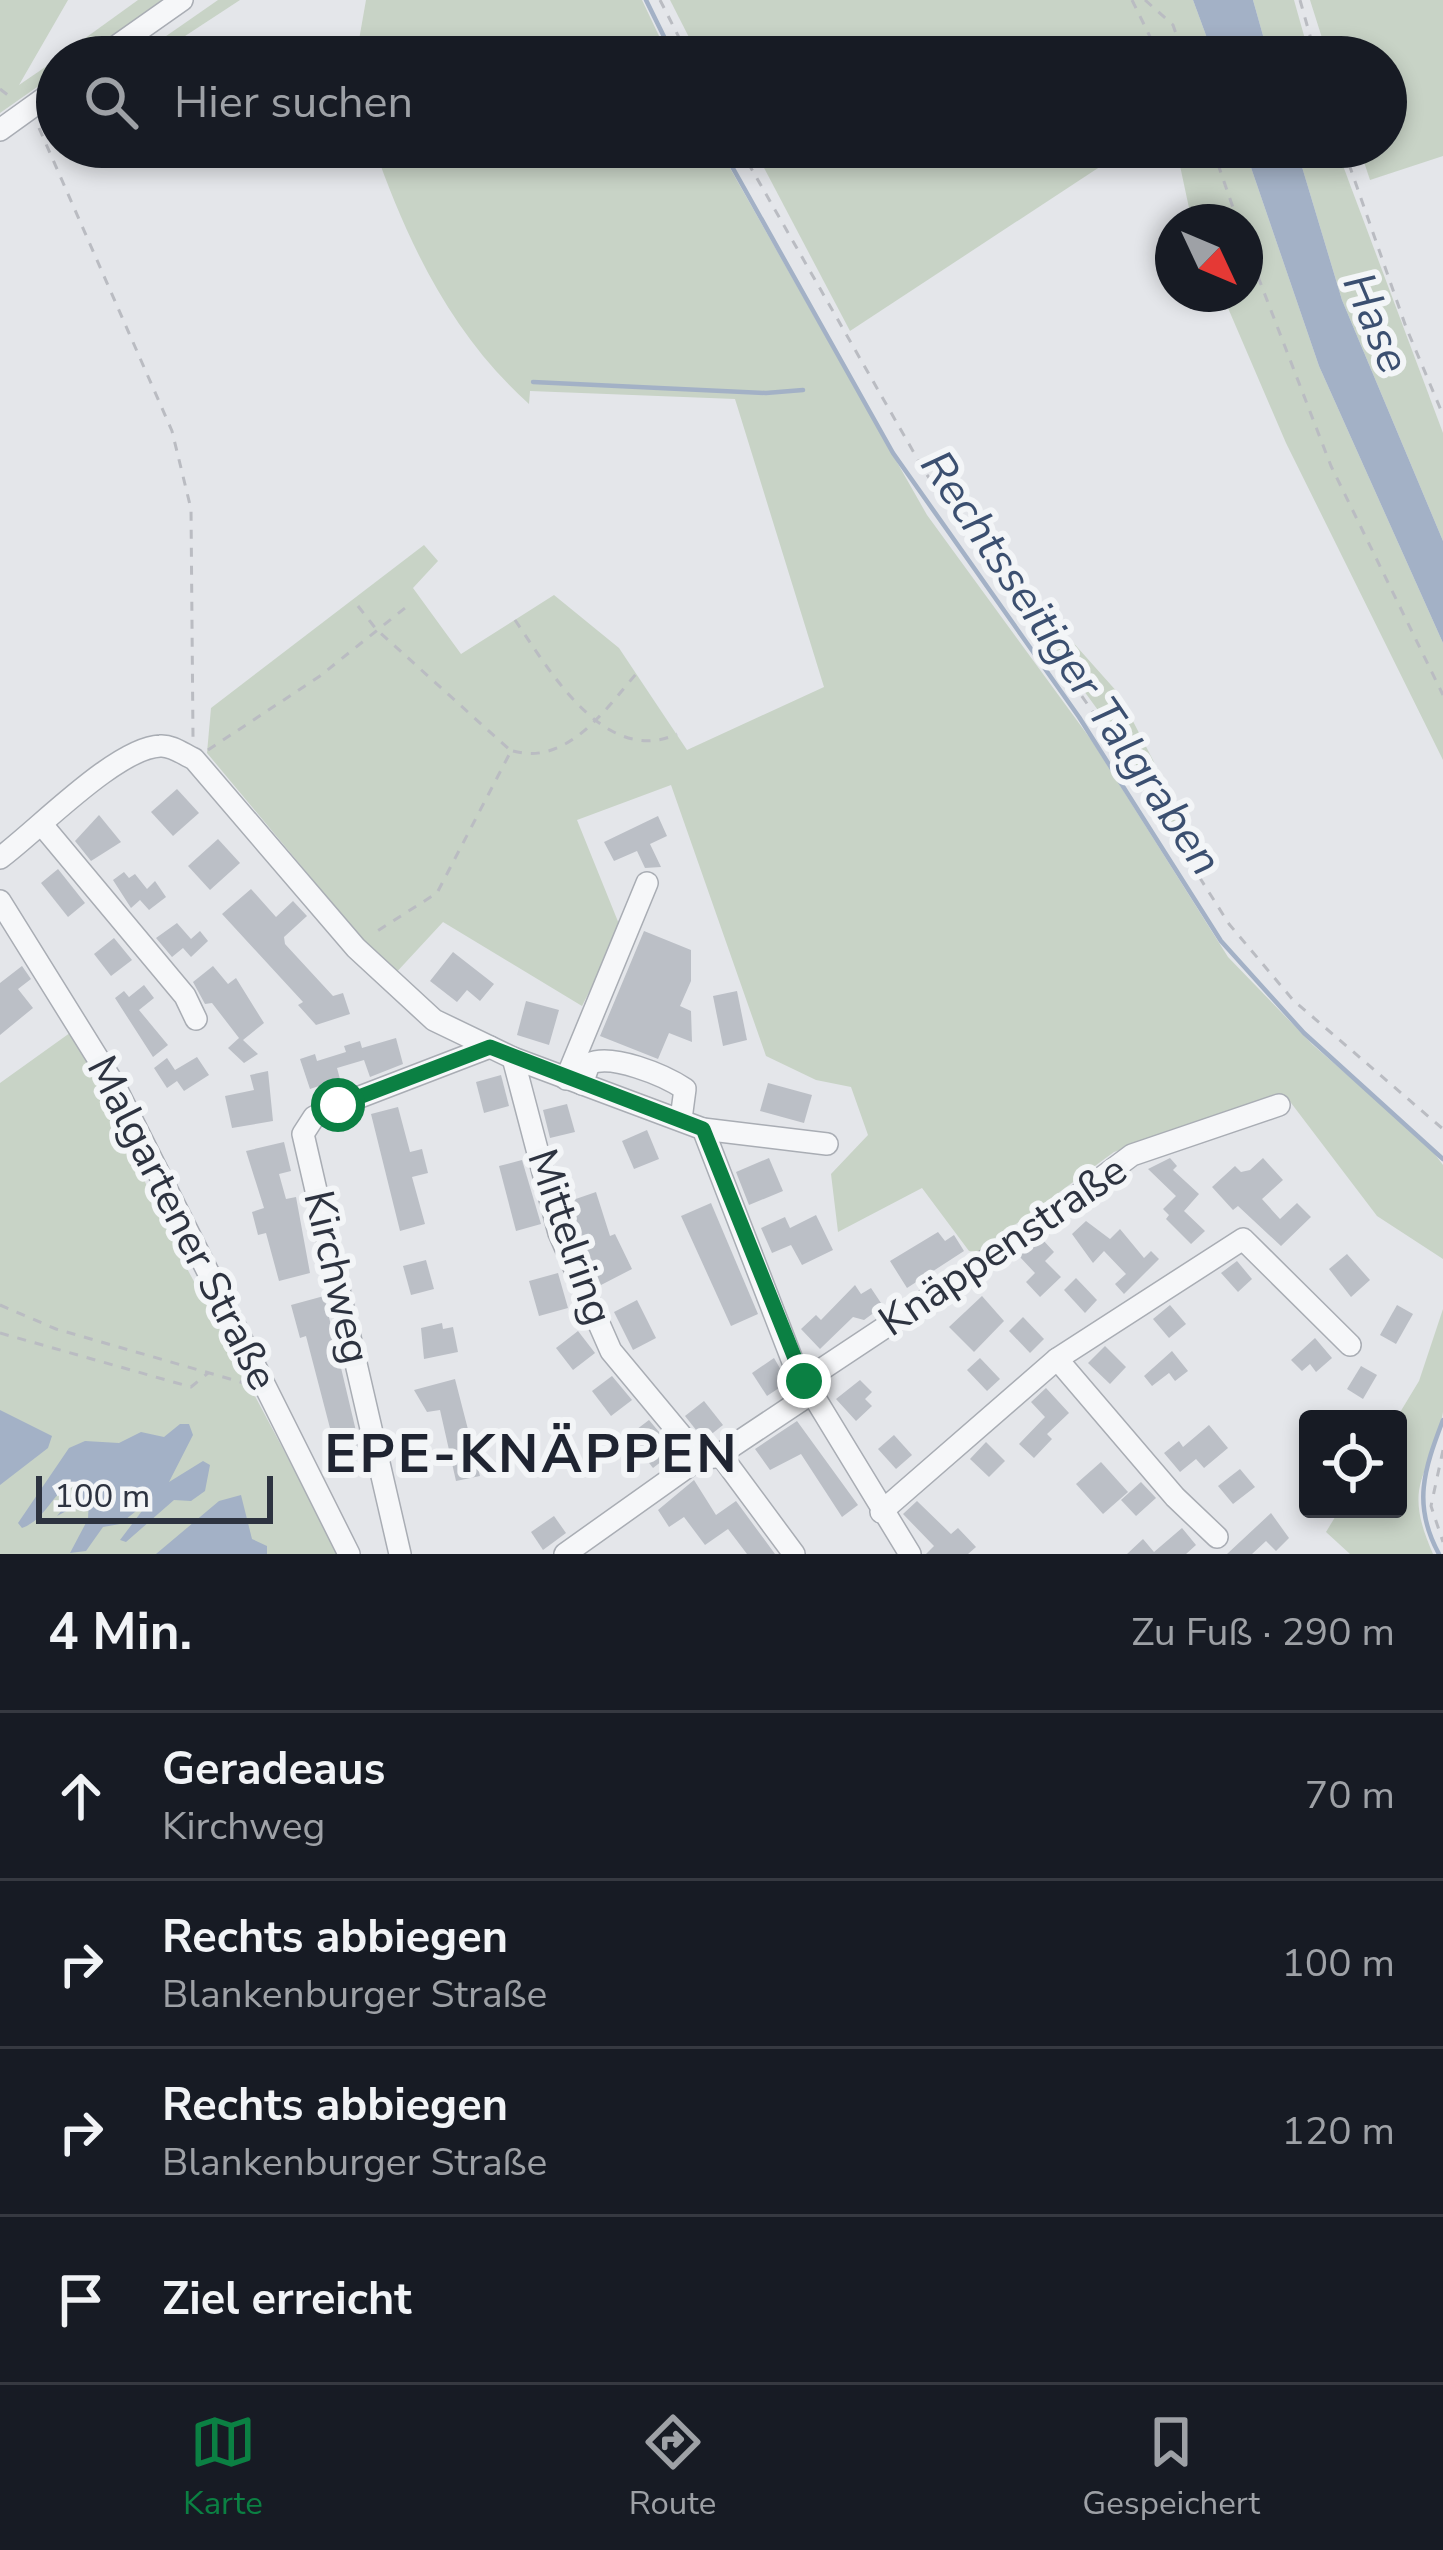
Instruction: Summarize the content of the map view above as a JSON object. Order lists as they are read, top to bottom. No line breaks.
{"streets":{"street":["Malgartener Straße","Mittelring","Knäppenstraße","Kirchweg"]},"crossings":[["Mittelring","Knäppenstraße"]],"districts":["EPE-KNÄPPEN"],"water":["Hase","Rechtsseitiger Talgraben"],"scale_bar":"100 m","north":"bottom right","page":{"search":"Hier suchen","scale":"100 m","heading":["4 Min.","Zu Fuß · 290 m"],"list":[["Geradeaus","Kirchweg","70 m"],["Rechts abbiegen","Blankenburger Straße","100 m"],["Rechts abbiegen","Blankenburger Straße","120 m"],"Ziel erreicht"],"nav":["Karte","Route","Gespeichert"]}}
